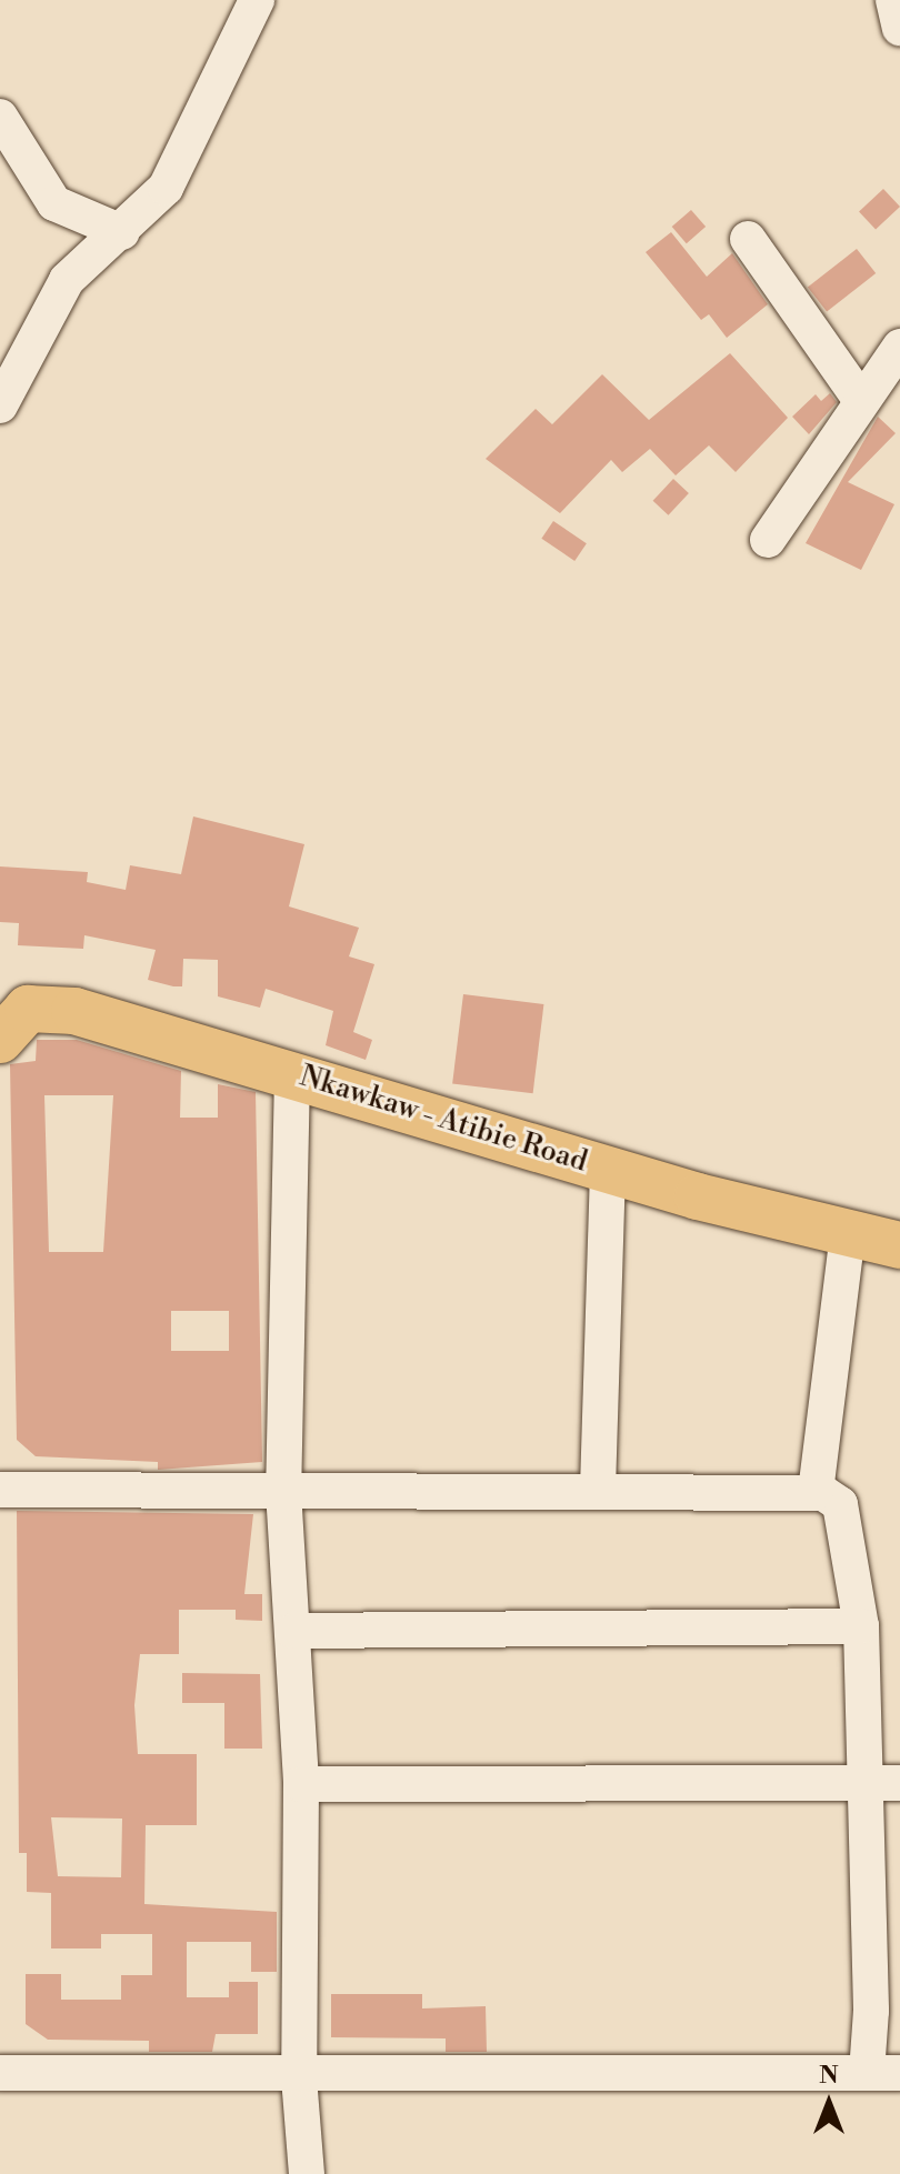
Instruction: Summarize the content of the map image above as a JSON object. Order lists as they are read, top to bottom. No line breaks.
{"streets":{"main road":["Nkawkaw - Atibie Road"]},"north":"top"}
